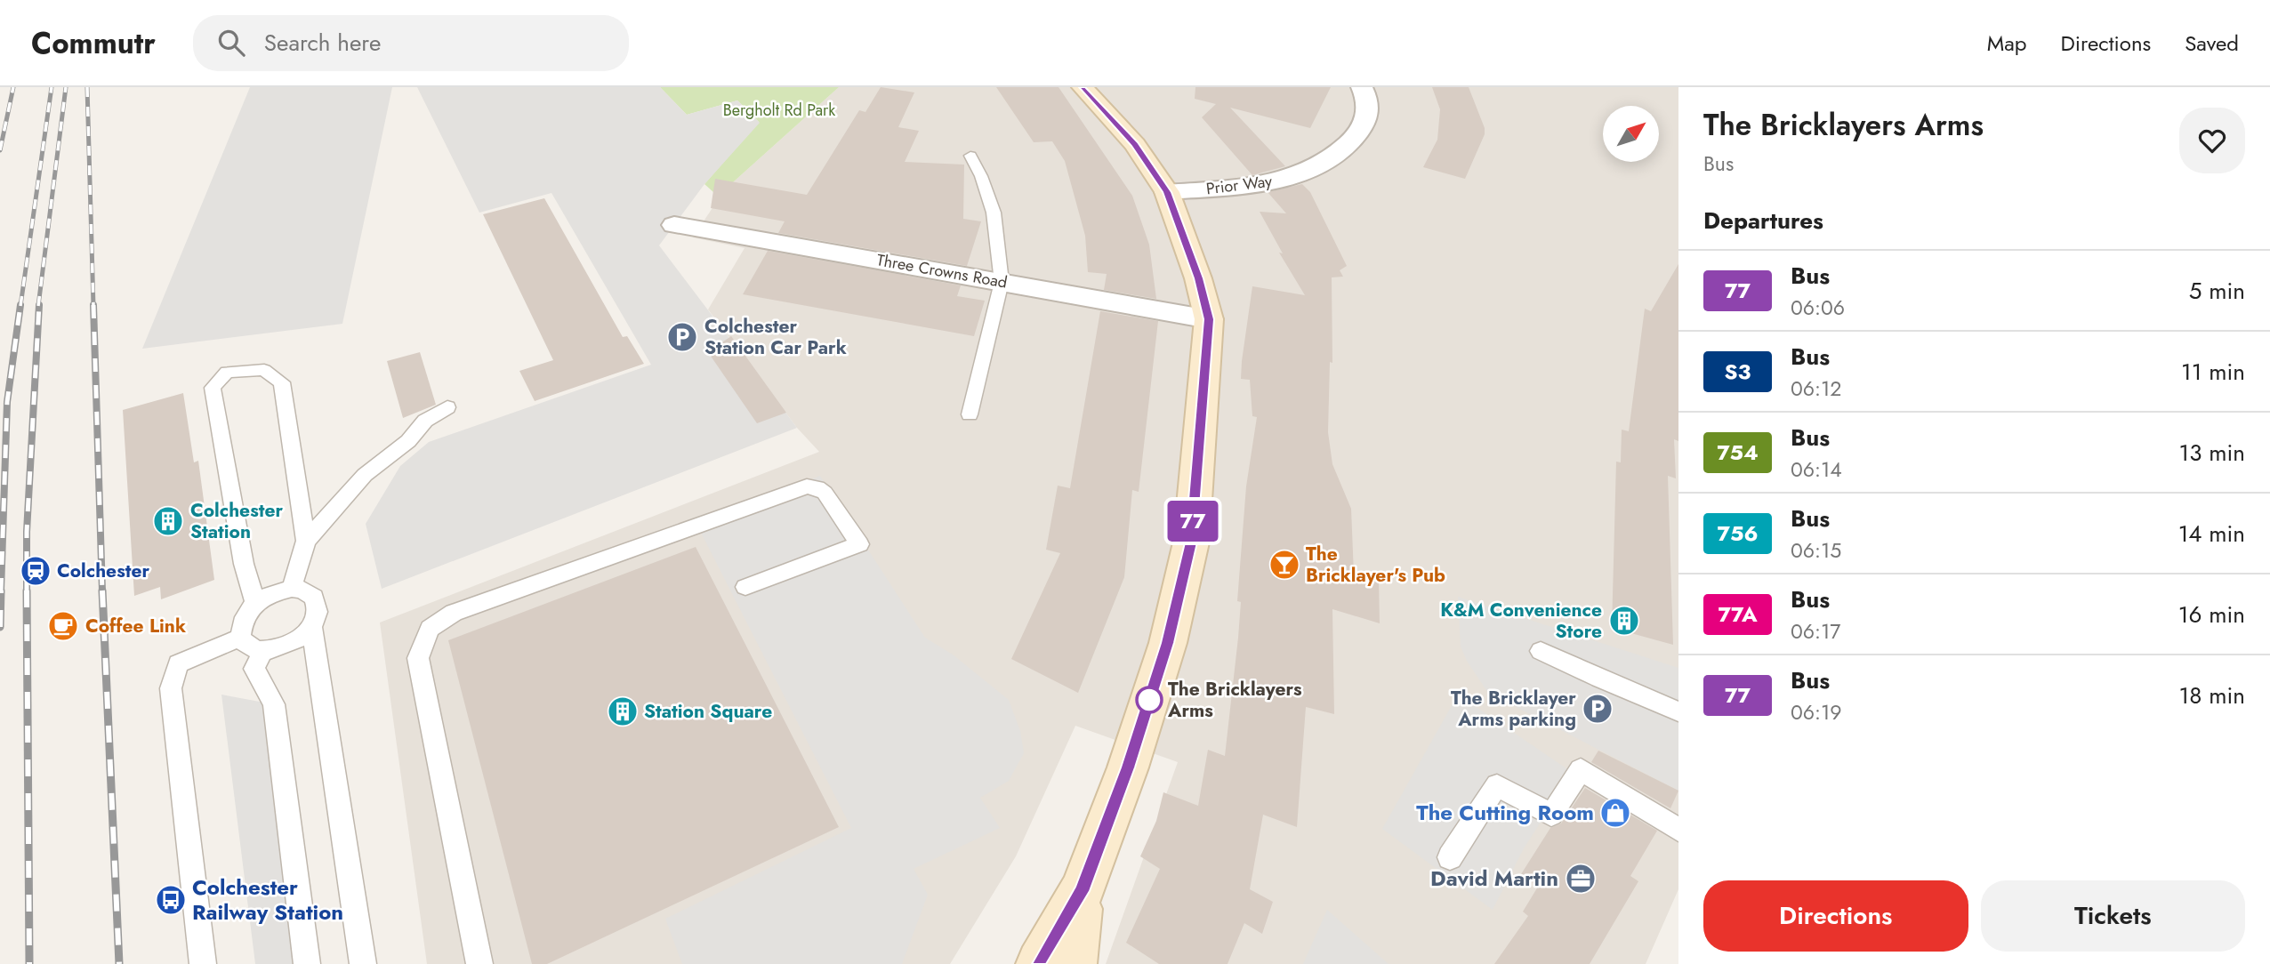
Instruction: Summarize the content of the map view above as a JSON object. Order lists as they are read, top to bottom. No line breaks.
{"streets":{"street":["Prior Way","Three Crowns Road"]},"parks":["Bergholt Rd Park"],"places":{"parking":["Colchester Station Car Park","The Bricklayer Arms parking"],"building":["Colchester Station","K&M Convenience Store","Station Square"],"bar":["The Bricklayer's Pub"],"station":["Colchester"],"cafe":["Coffee Link"],"other":["The Bricklayers Arms"],"shop":["The Cutting Room"],"office":["David Martin"],"bus stop":["Colchester Railway Station"]},"lines":["bus line 77"],"north":"top right","page":{"header":"Commutr","search":"Search here","nav":["Map","Directions","Saved"],"on_map":"77","heading":[["The Bricklayers Arms","Bus"],"Departures"],"list":[{"mark":"77","name":"Bus","note":"06:06","value":"5 min"},{"mark":"S3","name":"Bus","note":"06:12","value":"11 min"},{"mark":"754","name":"Bus","note":"06:14","value":"13 min"},{"mark":"756","name":"Bus","note":"06:15","value":"14 min"},{"mark":"77A","name":"Bus","note":"06:17","value":"16 min"},{"mark":"77","name":"Bus","note":"06:19","value":"18 min"}],"buttons":["Directions","Tickets"]}}
